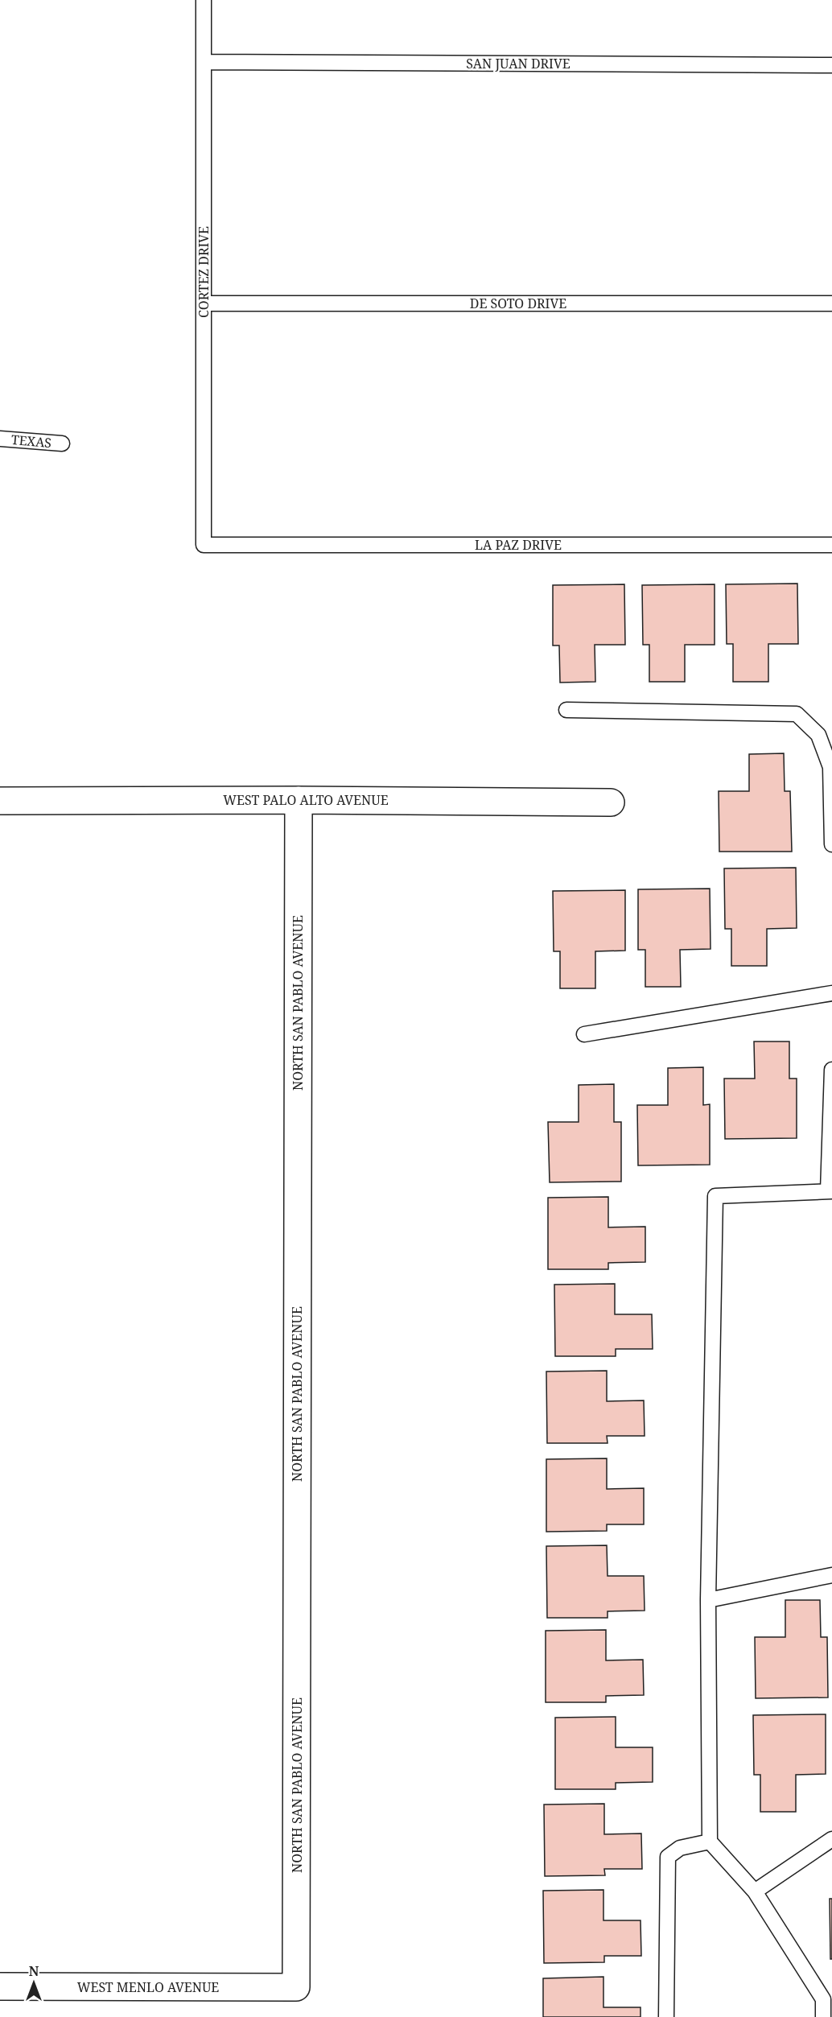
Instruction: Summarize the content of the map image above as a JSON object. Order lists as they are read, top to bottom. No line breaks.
{"streets":{"street":["WEST PALO ALTO AVENUE","NORTH SAN PABLO AVENUE","WEST MENLO AVENUE"],"lane":["SAN JUAN DRIVE","CORTEZ DRIVE","DE SOTO DRIVE","TEXAS","LA PAZ DRIVE"]},"crossings":[["SAN JUAN DRIVE","CORTEZ DRIVE"],["CORTEZ DRIVE","DE SOTO DRIVE"],["CORTEZ DRIVE","LA PAZ DRIVE"],["WEST PALO ALTO AVENUE","NORTH SAN PABLO AVENUE"],["NORTH SAN PABLO AVENUE","WEST MENLO AVENUE"]],"north":"top"}
